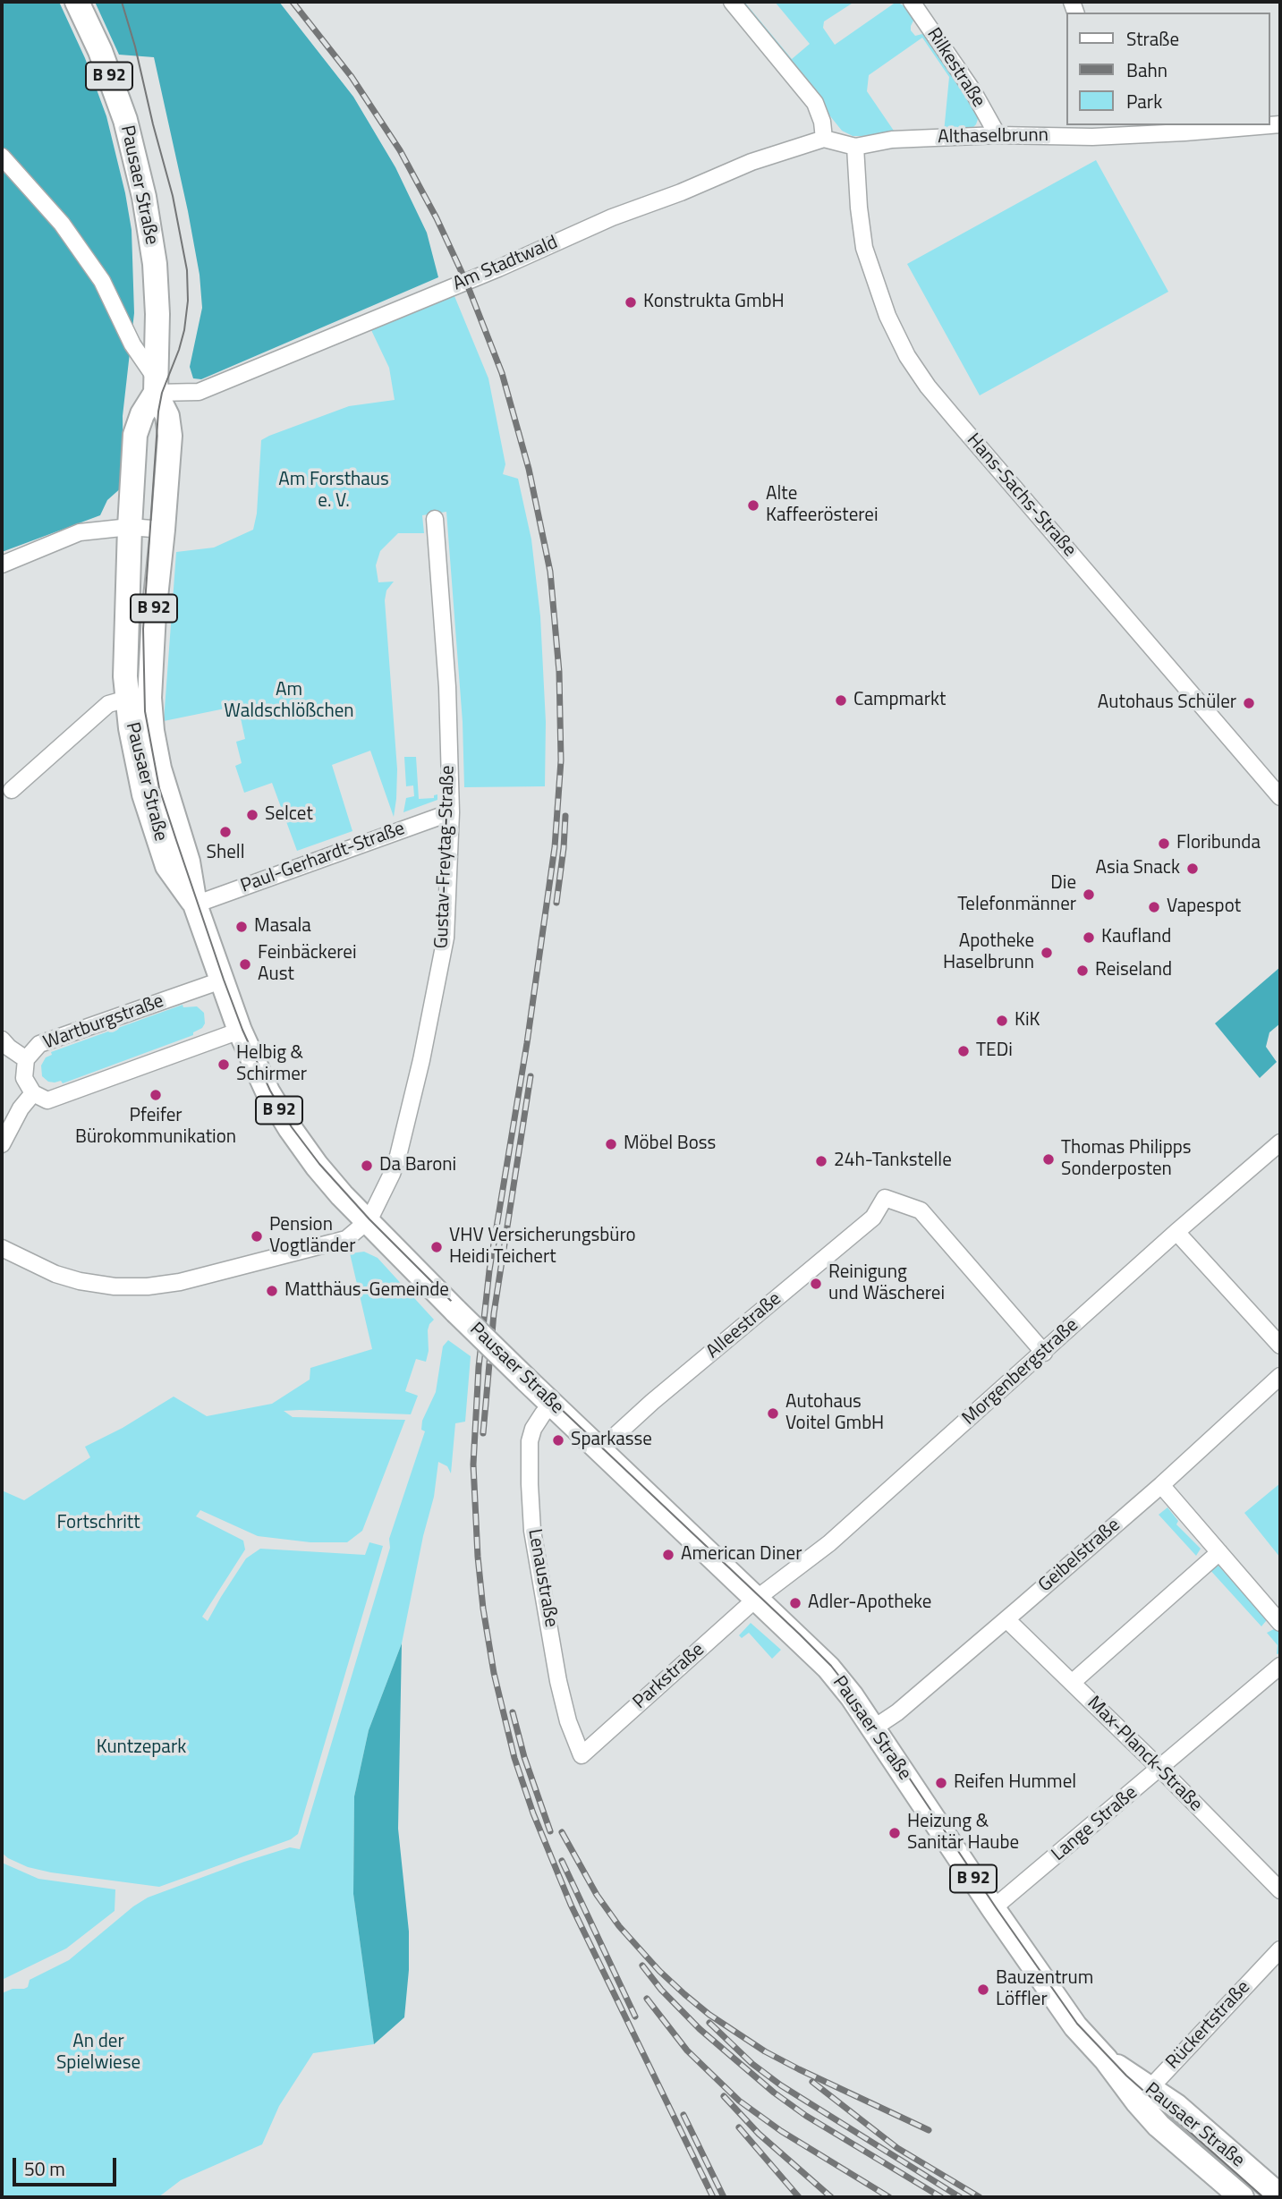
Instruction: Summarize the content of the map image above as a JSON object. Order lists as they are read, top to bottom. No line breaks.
{"streets":{"main road":["B 92","Pausaer Straße"],"street":["Rilkestraße","Althaselbrunn","Am Stadtwald","Hans-Sachs-Straße","Gustav-Freytag-Straße","Paul-Gerhardt-Straße","Wartburgstraße","Alleestraße","Morgenbergstraße","Geibelstraße","Lenaustraße","Parkstraße","Max-Planck-Straße","Lange Straße","Rückertstraße"]},"crossings":[["Rilkestraße","Althaselbrunn"],["Althaselbrunn","Hans-Sachs-Straße"],["Pausaer Straße","Am Stadtwald"],["Pausaer Straße","Gustav-Freytag-Straße"],["Pausaer Straße","Paul-Gerhardt-Straße"],["Pausaer Straße","Wartburgstraße"],["Pausaer Straße","Alleestraße"],["Pausaer Straße","Morgenbergstraße"],["Pausaer Straße","Geibelstraße"],["Pausaer Straße","Lenaustraße"],["Pausaer Straße","Parkstraße"],["Pausaer Straße","Lange Straße"],["Pausaer Straße","Rückertstraße"],["Gustav-Freytag-Straße","Paul-Gerhardt-Straße"],["Alleestraße","Morgenbergstraße"],["Morgenbergstraße","Parkstraße"],["Geibelstraße","Max-Planck-Straße"],["Lenaustraße","Parkstraße"],["Max-Planck-Straße","Lange Straße"]],"parks":["Am Forsthaus e. V.","Am Waldschlößchen","Fortschritt","Kuntzepark","An der Spielwiese"],"places":["Konstrukta GmbH","Alte Kaffeerösterei","Campmarkt","Autohaus Schüler","Selcet","Shell","Floribunda","Asia Snack","Die Telefonmänner","Vapespot","Masala","Kaufland","Apotheke Haselbrunn","Feinbäckerei Aust","Reiseland","KiK","TEDi","Helbig & Schirmer","Pfeifer Bürokommunikation","Möbel Boss","Thomas Philipps Sonderposten","24h-Tankstelle","Da Baroni","Pension Vogtländer","VHV Versicherungsbüro Heidi Teichert","Reinigung und Wäscherei","Matthäus-Gemeinde","Autohaus Voitel GmbH","Sparkasse","American Diner","Adler-Apotheke","Reifen Hummel","Heizung & Sanitär Haube","Bauzentrum Löffler"],"legend":["Straße","Bahn","Park"],"scale_bar":"50 m"}
